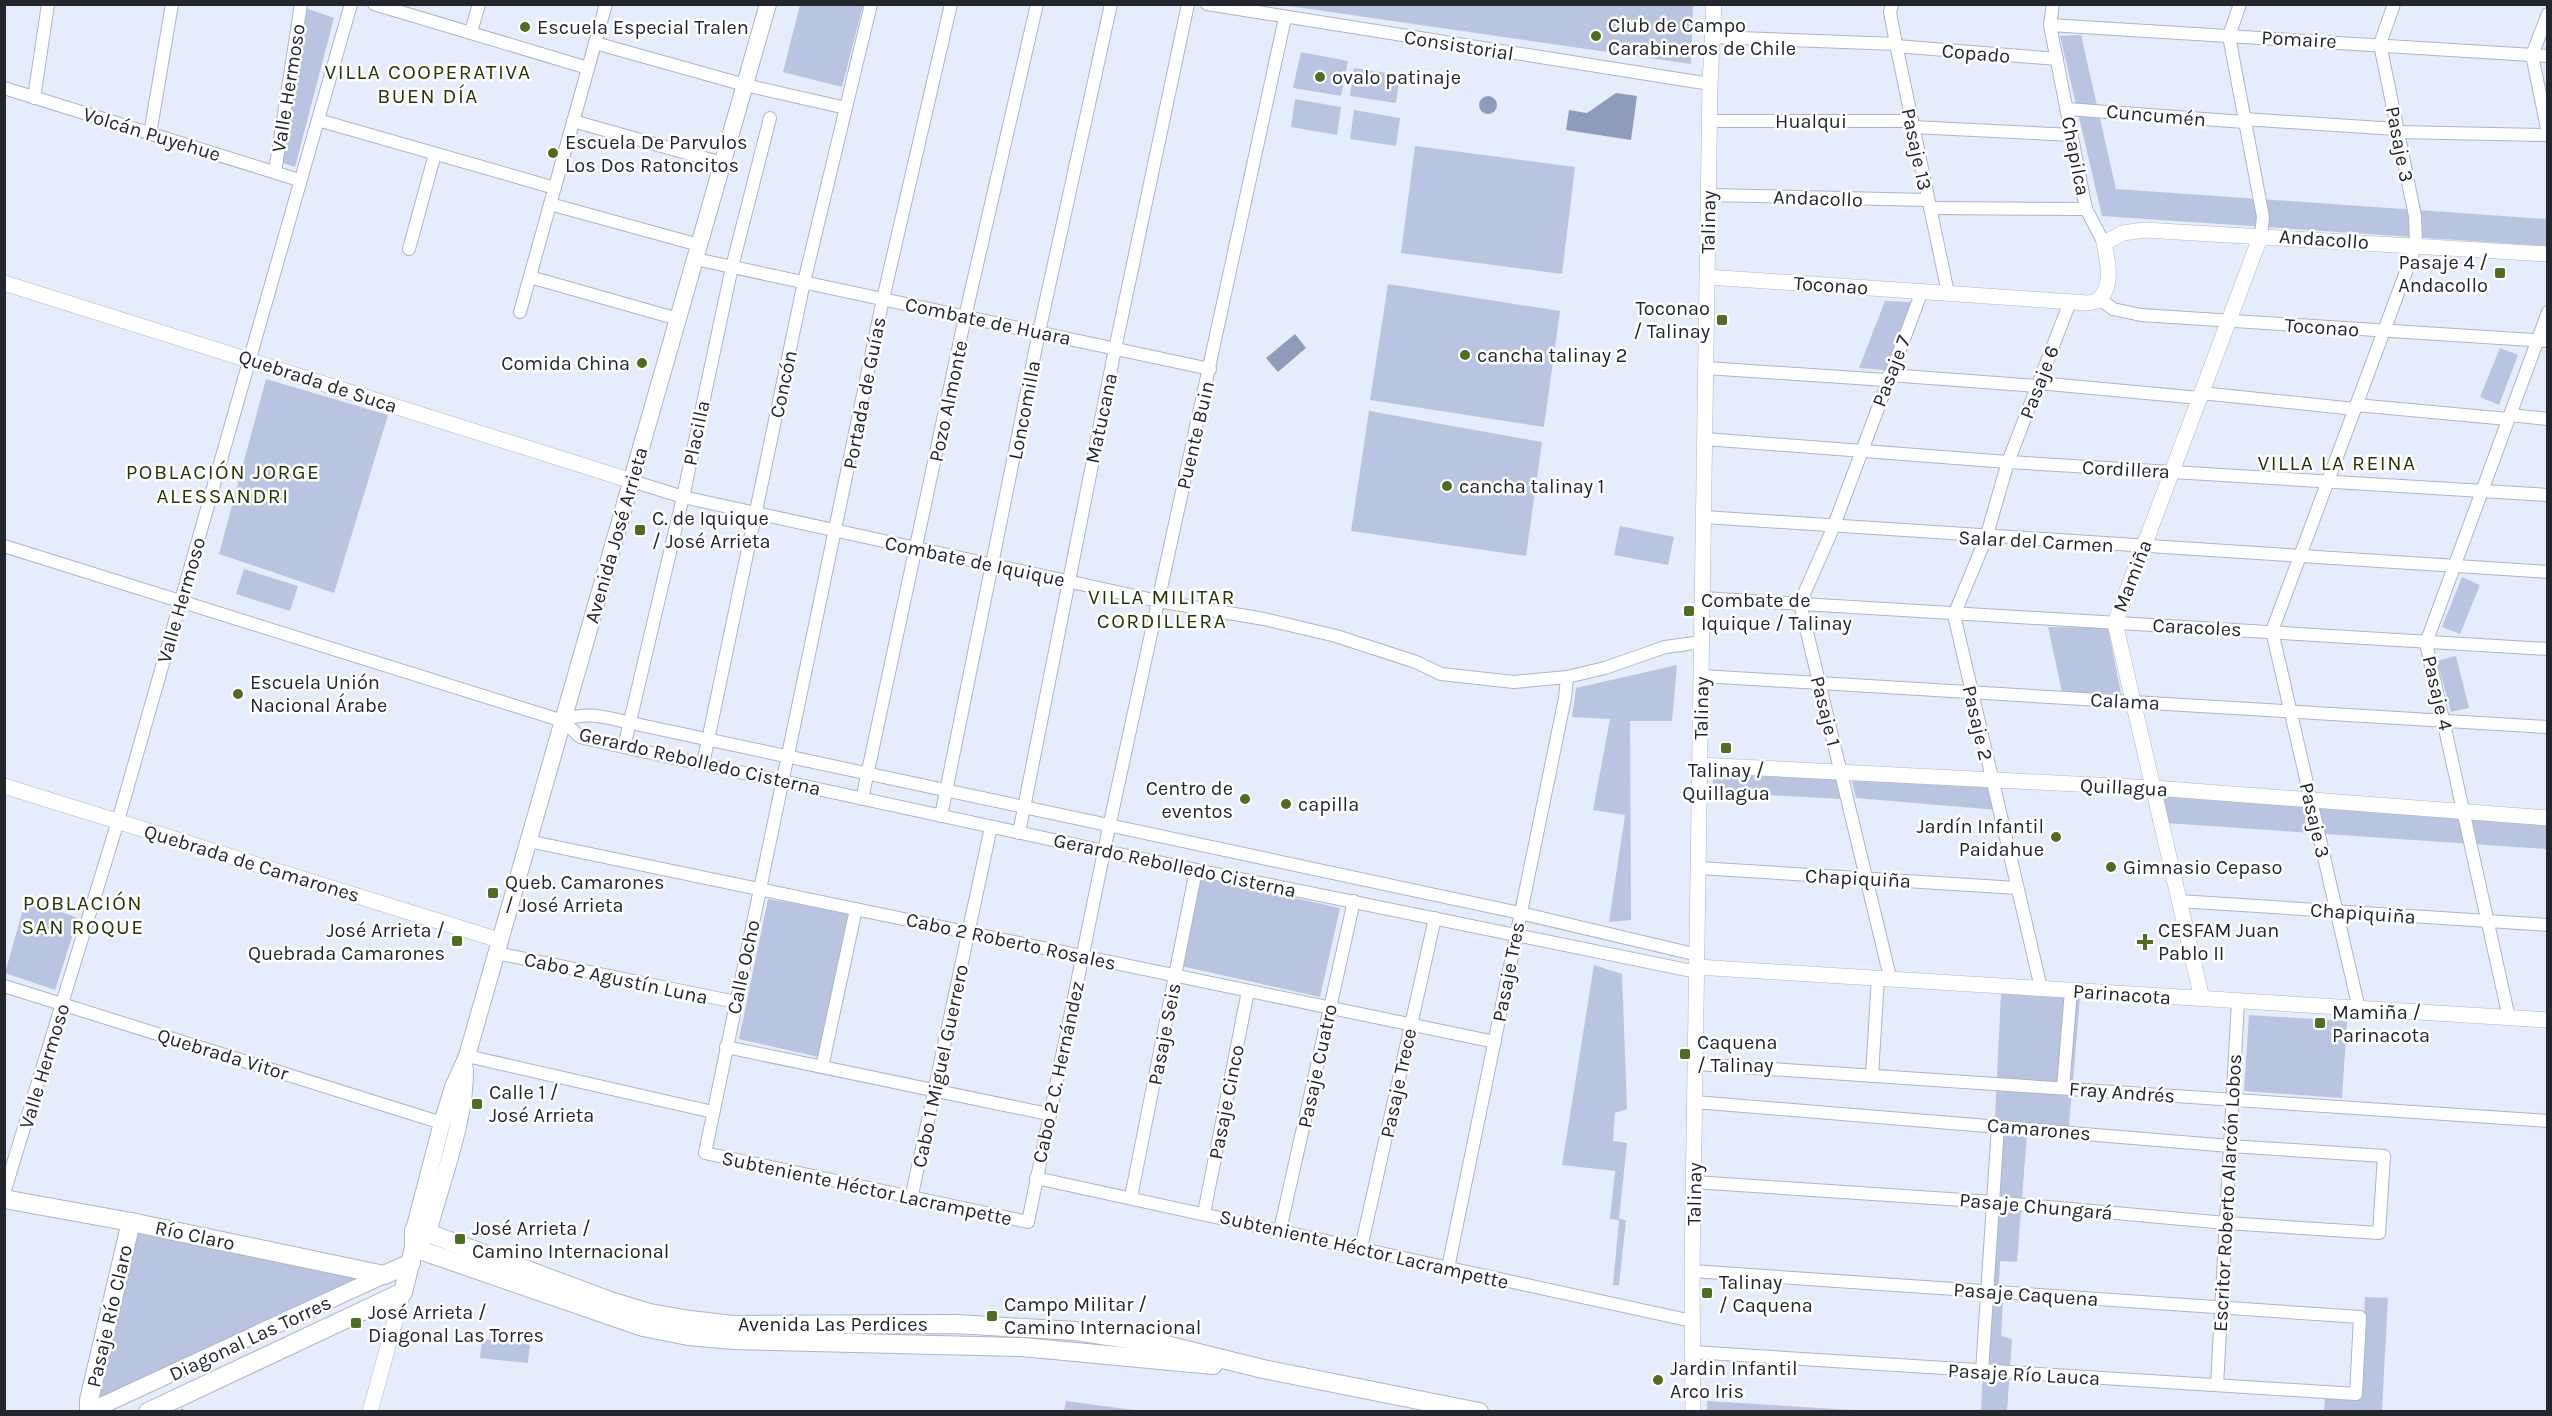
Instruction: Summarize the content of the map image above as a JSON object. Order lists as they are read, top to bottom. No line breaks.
{"streets":{"main road":["Avenida José Arrieta","Río Claro","Pasaje Río Claro","Avenida Las Perdices","Diagonal Las Torres"],"street":["Pomaire","Consistorial","Copado","Valle Hermoso","Cuncumén","Hualqui","Volcán Puyehue","Pasaje 3","Pasaje 13","Chapilca","Andacollo","Talinay","Toconao","Combate de Huara","Pasaje 7","Quebrada de Suca","Pasaje 6","Concón","Portada de Guías","Pozo Almonte","Loncomilla","Matucana","Placilla","Puente Buin","Cordillera","Salar del Carmen","Combate de Iquique","Mamiña","Caracoles","Pasaje 4","Calama","Pasaje 1","Pasaje 2","Gerardo Rebolledo Cisterna","Quillagua","Quebrada de Camarones","Chapiquiña","Cabo 2 Roberto Rosales","Calle Ocho","Pasaje Tres","Cabo 2 Agustín Luna","Parinacota","Pasaje Seis","Quebrada Vitor","Cabo 1 Miguel Guerrero","Pasaje Cuatro","Cabo 2 C. Hernández","Pasaje Trece","Fray Andrés","Pasaje Cinco","Camarones","Subteniente Héctor Lacrampette","Escritor Roberto Alarcón Lobos","Pasaje Chungará","Pasaje Caquena","Pasaje Río Lauca"]},"crossings":[["Pomaire","Pasaje 3"],["Pomaire","Chapilca"],["Consistorial","Talinay"],["Consistorial","Puente Buin"],["Copado","Pasaje 13"],["Copado","Chapilca"],["Copado","Talinay"],["Valle Hermoso","Volcán Puyehue"],["Valle Hermoso","Quebrada de Suca"],["Valle Hermoso","Quebrada de Camarones"],["Valle Hermoso","Quebrada Vitor"],["Cuncumén","Pasaje 3"],["Cuncumén","Chapilca"],["Hualqui","Pasaje 13"],["Hualqui","Chapilca"],["Hualqui","Talinay"],["Pasaje 3","Andacollo"],["Pasaje 3","Caracoles"],["Pasaje 3","Calama"],["Pasaje 3","Quillagua"],["Pasaje 3","Chapiquiña"],["Pasaje 3","Parinacota"],["Pasaje 13","Andacollo"],["Pasaje 13","Toconao"],["Chapilca","Andacollo"],["Chapilca","Toconao"],["Andacollo","Talinay"],["Andacollo","Mamiña"],["Talinay","Toconao"],["Talinay","Cordillera"],["Talinay","Salar del Carmen"],["Talinay","Combate de Iquique"],["Talinay","Caracoles"],["Talinay","Calama"],["Talinay","Gerardo Rebolledo Cisterna"],["Talinay","Quillagua"],["Talinay","Chapiquiña"],["Talinay","Parinacota"],["Talinay","Fray Andrés"],["Talinay","Camarones"],["Talinay","Subteniente Héctor Lacrampette"],["Talinay","Pasaje Chungará"],["Talinay","Pasaje Caquena"],["Talinay","Pasaje Río Lauca"],["Toconao","Pasaje 7"],["Toconao","Pasaje 6"],["Toconao","Mamiña"],["Toconao","Pasaje 4"],["Combate de Huara","Concón"],["Combate de Huara","Portada de Guías"],["Combate de Huara","Pozo Almonte"],["Combate de Huara","Loncomilla"],["Combate de Huara","Matucana"],["Combate de Huara","Placilla"],["Combate de Huara","Puente Buin"],["Combate de Huara","Avenida José Arrieta"],["Pasaje 7","Cordillera"],["Quebrada de Suca","Avenida José Arrieta"],["Quebrada de Suca","Combate de Iquique"],["Pasaje 6","Cordillera"],["Concón","Combate de Iquique"],["Concón","Gerardo Rebolledo Cisterna"],["Portada de Guías","Combate de Iquique"],["Portada de Guías","Gerardo Rebolledo Cisterna"],["Portada de Guías","Calle Ocho"],["Pozo Almonte","Combate de Iquique"],["Pozo Almonte","Gerardo Rebolledo Cisterna"],["Loncomilla","Combate de Iquique"],["Loncomilla","Gerardo Rebolledo Cisterna"],["Matucana","Combate de Iquique"],["Matucana","Gerardo Rebolledo Cisterna"],["Placilla","Combate de Iquique"],["Placilla","Gerardo Rebolledo Cisterna"],["Puente Buin","Combate de Iquique"],["Puente Buin","Gerardo Rebolledo Cisterna"],["Puente Buin","Cabo 2 C. Hernández"],["Cordillera","Mamiña"],["Cordillera","Pasaje 4"],["Avenida José Arrieta","Combate de Iquique"],["Avenida José Arrieta","Gerardo Rebolledo Cisterna"],["Avenida José Arrieta","Quebrada de Camarones"],["Avenida José Arrieta","Cabo 2 Roberto Rosales"],["Avenida José Arrieta","Cabo 2 Agustín Luna"],["Avenida José Arrieta","Quebrada Vitor"],["Avenida José Arrieta","Avenida Las Perdices"],["Avenida José Arrieta","Diagonal Las Torres"],["Salar del Carmen","Mamiña"],["Salar del Carmen","Pasaje 4"],["Combate de Iquique","Pasaje Tres"],["Mamiña","Caracoles"],["Mamiña","Calama"],["Mamiña","Quillagua"],["Mamiña","Chapiquiña"],["Mamiña","Parinacota"],["Caracoles","Pasaje 4"],["Caracoles","Pasaje 1"],["Caracoles","Pasaje 2"],["Pasaje 4","Calama"],["Pasaje 4","Quillagua"],["Pasaje 4","Chapiquiña"],["Pasaje 4","Parinacota"],["Calama","Pasaje 1"],["Calama","Pasaje 2"],["Pasaje 1","Quillagua"],["Pasaje 1","Chapiquiña"],["Pasaje 1","Parinacota"],["Pasaje 1","Fray Andrés"],["Pasaje 2","Quillagua"],["Pasaje 2","Chapiquiña"],["Pasaje 2","Parinacota"],["Gerardo Rebolledo Cisterna","Calle Ocho"],["Gerardo Rebolledo Cisterna","Pasaje Tres"],["Gerardo Rebolledo Cisterna","Parinacota"],["Gerardo Rebolledo Cisterna","Pasaje Seis"],["Gerardo Rebolledo Cisterna","Cabo 1 Miguel Guerrero"],["Gerardo Rebolledo Cisterna","Pasaje Cuatro"],["Gerardo Rebolledo Cisterna","Cabo 2 C. Hernández"],["Gerardo Rebolledo Cisterna","Pasaje Trece"],["Quebrada de Camarones","Cabo 2 Agustín Luna"],["Cabo 2 Roberto Rosales","Calle Ocho"],["Cabo 2 Roberto Rosales","Pasaje Tres"],["Cabo 2 Roberto Rosales","Pasaje Seis"],["Cabo 2 Roberto Rosales","Cabo 1 Miguel Guerrero"],["Cabo 2 Roberto Rosales","Pasaje Cuatro"],["Cabo 2 Roberto Rosales","Cabo 2 C. Hernández"],["Cabo 2 Roberto Rosales","Pasaje Trece"],["Cabo 2 Roberto Rosales","Pasaje Cinco"],["Calle Ocho","Cabo 2 Agustín Luna"],["Calle Ocho","Subteniente Héctor Lacrampette"],["Pasaje Tres","Subteniente Héctor Lacrampette"],["Parinacota","Escritor Roberto Alarcón Lobos"],["Pasaje Seis","Subteniente Héctor Lacrampette"],["Cabo 1 Miguel Guerrero","Subteniente Héctor Lacrampette"],["Pasaje Cuatro","Subteniente Héctor Lacrampette"],["Cabo 2 C. Hernández","Subteniente Héctor Lacrampette"],["Pasaje Trece","Subteniente Héctor Lacrampette"],["Fray Andrés","Escritor Roberto Alarcón Lobos"],["Pasaje Cinco","Subteniente Héctor Lacrampette"],["Camarones","Escritor Roberto Alarcón Lobos"],["Camarones","Pasaje Chungará"],["Escritor Roberto Alarcón Lobos","Pasaje Chungará"],["Escritor Roberto Alarcón Lobos","Pasaje Caquena"],["Escritor Roberto Alarcón Lobos","Pasaje Río Lauca"],["Río Claro","Pasaje Río Claro"],["Río Claro","Diagonal Las Torres"],["Pasaje Caquena","Pasaje Río Lauca"],["Pasaje Río Claro","Diagonal Las Torres"],["Avenida Las Perdices","Diagonal Las Torres"]],"districts":["VILLA COOPERATIVA BUEN DÍA","VILLA LA REINA","POBLACIÓN JORGE ALESSANDRI","VILLA MILITAR CORDILLERA","POBLACIÓN SAN ROQUE"],"places":{"other":["Escuela Especial Tralen","Club de Campo Carabineros de Chile","ovalo patinaje","Escuela De Parvulos Los Dos Ratoncitos","cancha talinay 2","Comida China","cancha talinay 1","Escuela Unión Nacional Árabe","Centro de eventos","capilla","Jardín Infantil Paidahue","Gimnasio Cepaso","Jardin Infantil Arco Iris"],"transit":["Pasaje 4 / Andacollo","Toconao / Talinay","C. de Iquique / José Arrieta","Combate de Iquique / Talinay","Talinay / Quillagua","Queb. Camarones / José Arrieta","José Arrieta / Quebrada Camarones","Mamiña / Parinacota","Caquena / Talinay","Calle 1 / José Arrieta","José Arrieta / Camino Internacional","Talinay / Caquena","Campo Militar / Camino Internacional","José Arrieta / Diagonal Las Torres"],"health":["CESFAM Juan Pablo II"]}}
